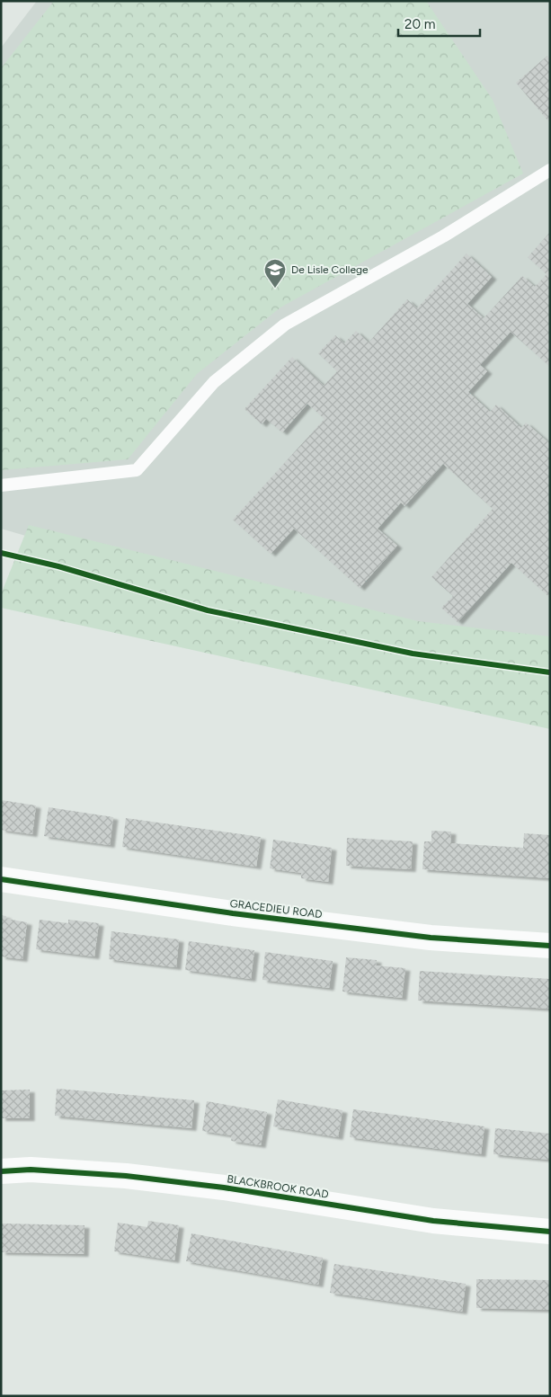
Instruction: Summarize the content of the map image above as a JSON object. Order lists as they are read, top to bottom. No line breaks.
{"streets":{"street":["GRACEDIEU ROAD","BLACKBROOK ROAD"]},"places":{"school or university":["De Lisle College"]},"scale_bar":"20 m"}
